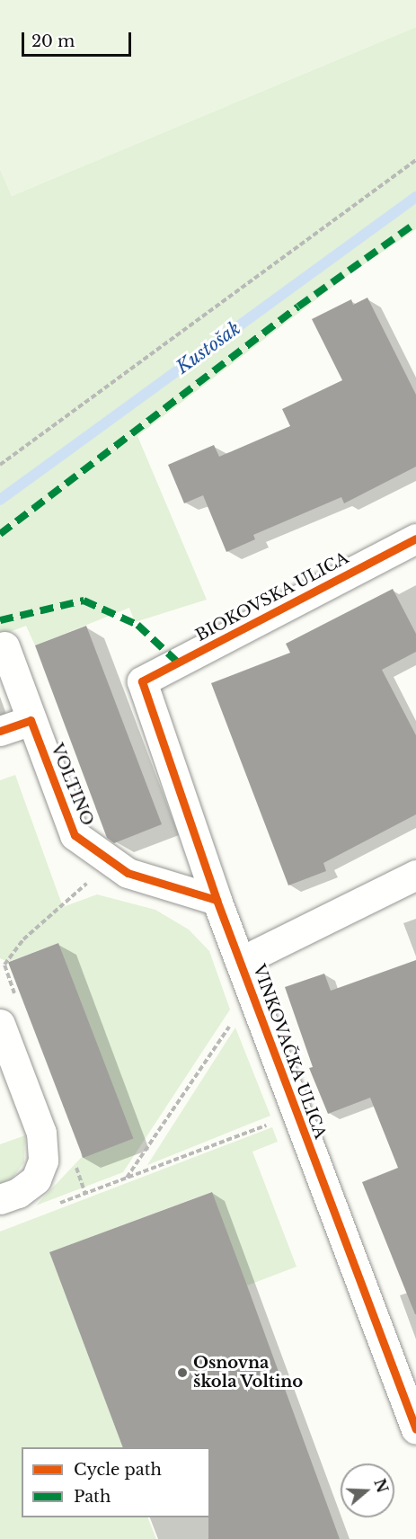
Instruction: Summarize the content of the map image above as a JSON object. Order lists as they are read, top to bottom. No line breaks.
{"streets":{"street":["BIOKOVSKA ULICA","VOLTINO","VINKOVAČKA ULICA"]},"crossings":[["BIOKOVSKA ULICA","VINKOVAČKA ULICA"],["VOLTINO","VINKOVAČKA ULICA"]],"water":["Kustošak"],"places":["Osnovna škola Voltino"],"legend":["Cycle path","Path"],"scale_bar":"20 m","north":"right"}
